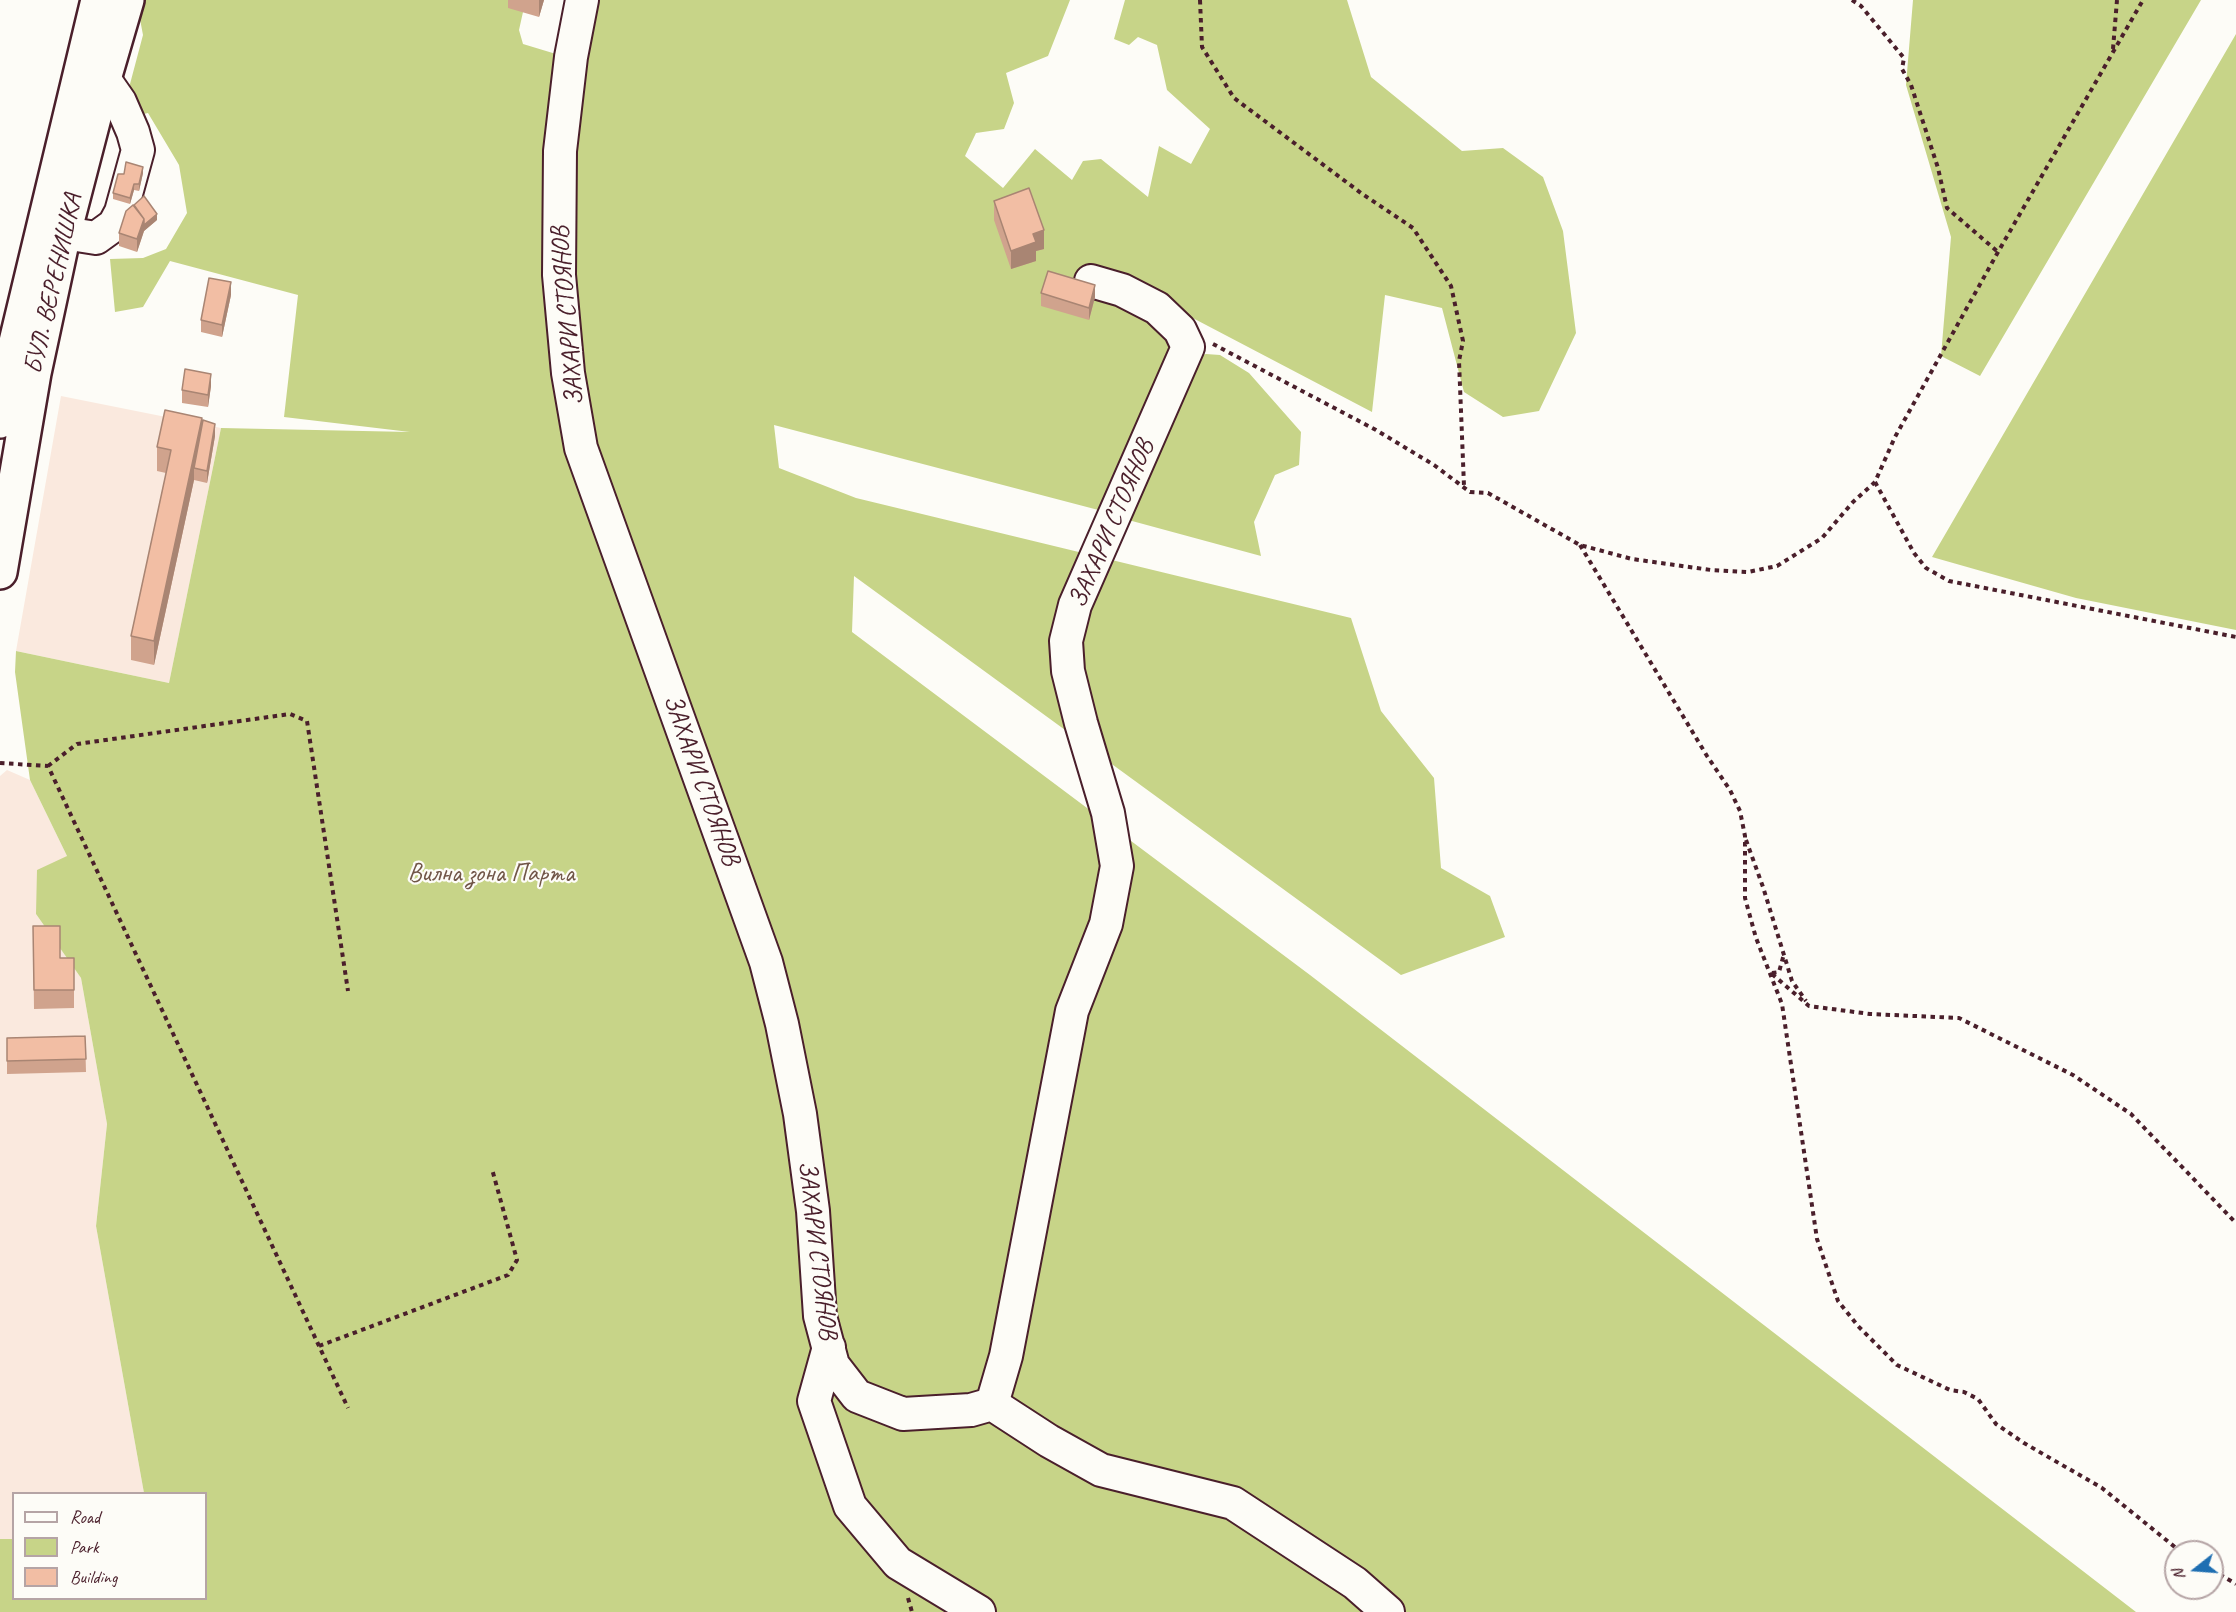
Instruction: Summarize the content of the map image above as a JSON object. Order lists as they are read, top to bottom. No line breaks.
{"streets":{"main road":["БУЛ. ВЕРЕНИШКА"],"street":["ЗАХАРИ СТОЯНОВ"]},"parks":["Вилна зона Парта"],"legend":["Road","Park","Building"],"north":"left"}
